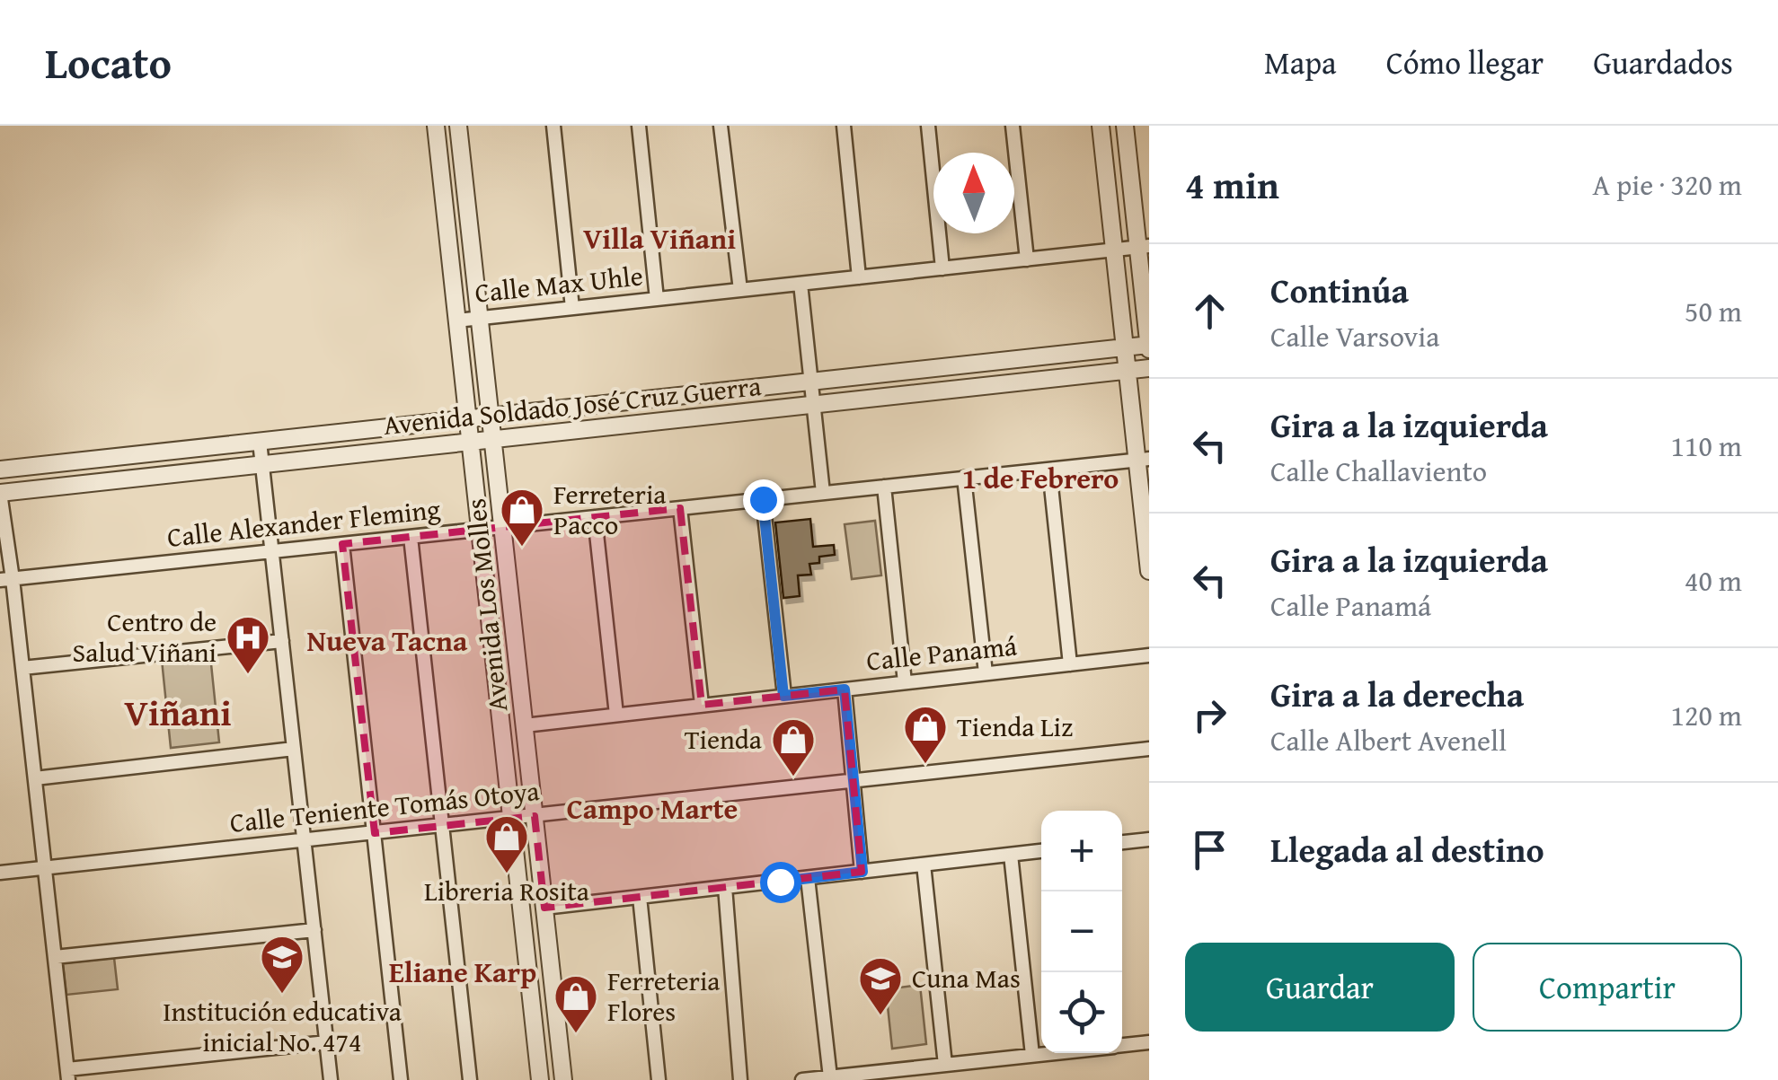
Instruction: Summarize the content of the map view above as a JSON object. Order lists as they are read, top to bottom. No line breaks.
{"streets":{"street":["Calle Max Uhle","Avenida Soldado José Cruz Guerra","Calle Alexander Fleming","Avenida Los Molles","Calle Panamá","Calle Teniente Tomás Otoya"]},"crossings":[["Calle Max Uhle","Avenida Los Molles"],["Avenida Soldado José Cruz Guerra","Avenida Los Molles"],["Calle Alexander Fleming","Avenida Los Molles"],["Avenida Los Molles","Calle Panamá"],["Avenida Los Molles","Calle Teniente Tomás Otoya"]],"districts":["Villa Viñani","1 de Febrero","Nueva Tacna","Viñani","Campo Marte","Eliane Karp"],"places":{"shop":["Ferreteria Pacco","Tienda Liz","Tienda","Libreria Rosita","Ferreteria Flores"],"hospital":["Centro de Salud Viñani"],"school or university":["Institución educativa inicial No. 474","Cuna Mas"]},"north":"top","page":{"header":"Locato","nav":["Mapa","Cómo llegar","Guardados"],"heading":["4 min","A pie · 320 m"],"list":[["Continúa","Calle Varsovia","50 m"],["Gira a la izquierda","Calle Challaviento","110 m"],["Gira a la izquierda","Calle Panamá","40 m"],["Gira a la derecha","Calle Albert Avenell","120 m"],"Llegada al destino"],"map_buttons":["+","−"],"buttons":["Guardar","Compartir"]}}
